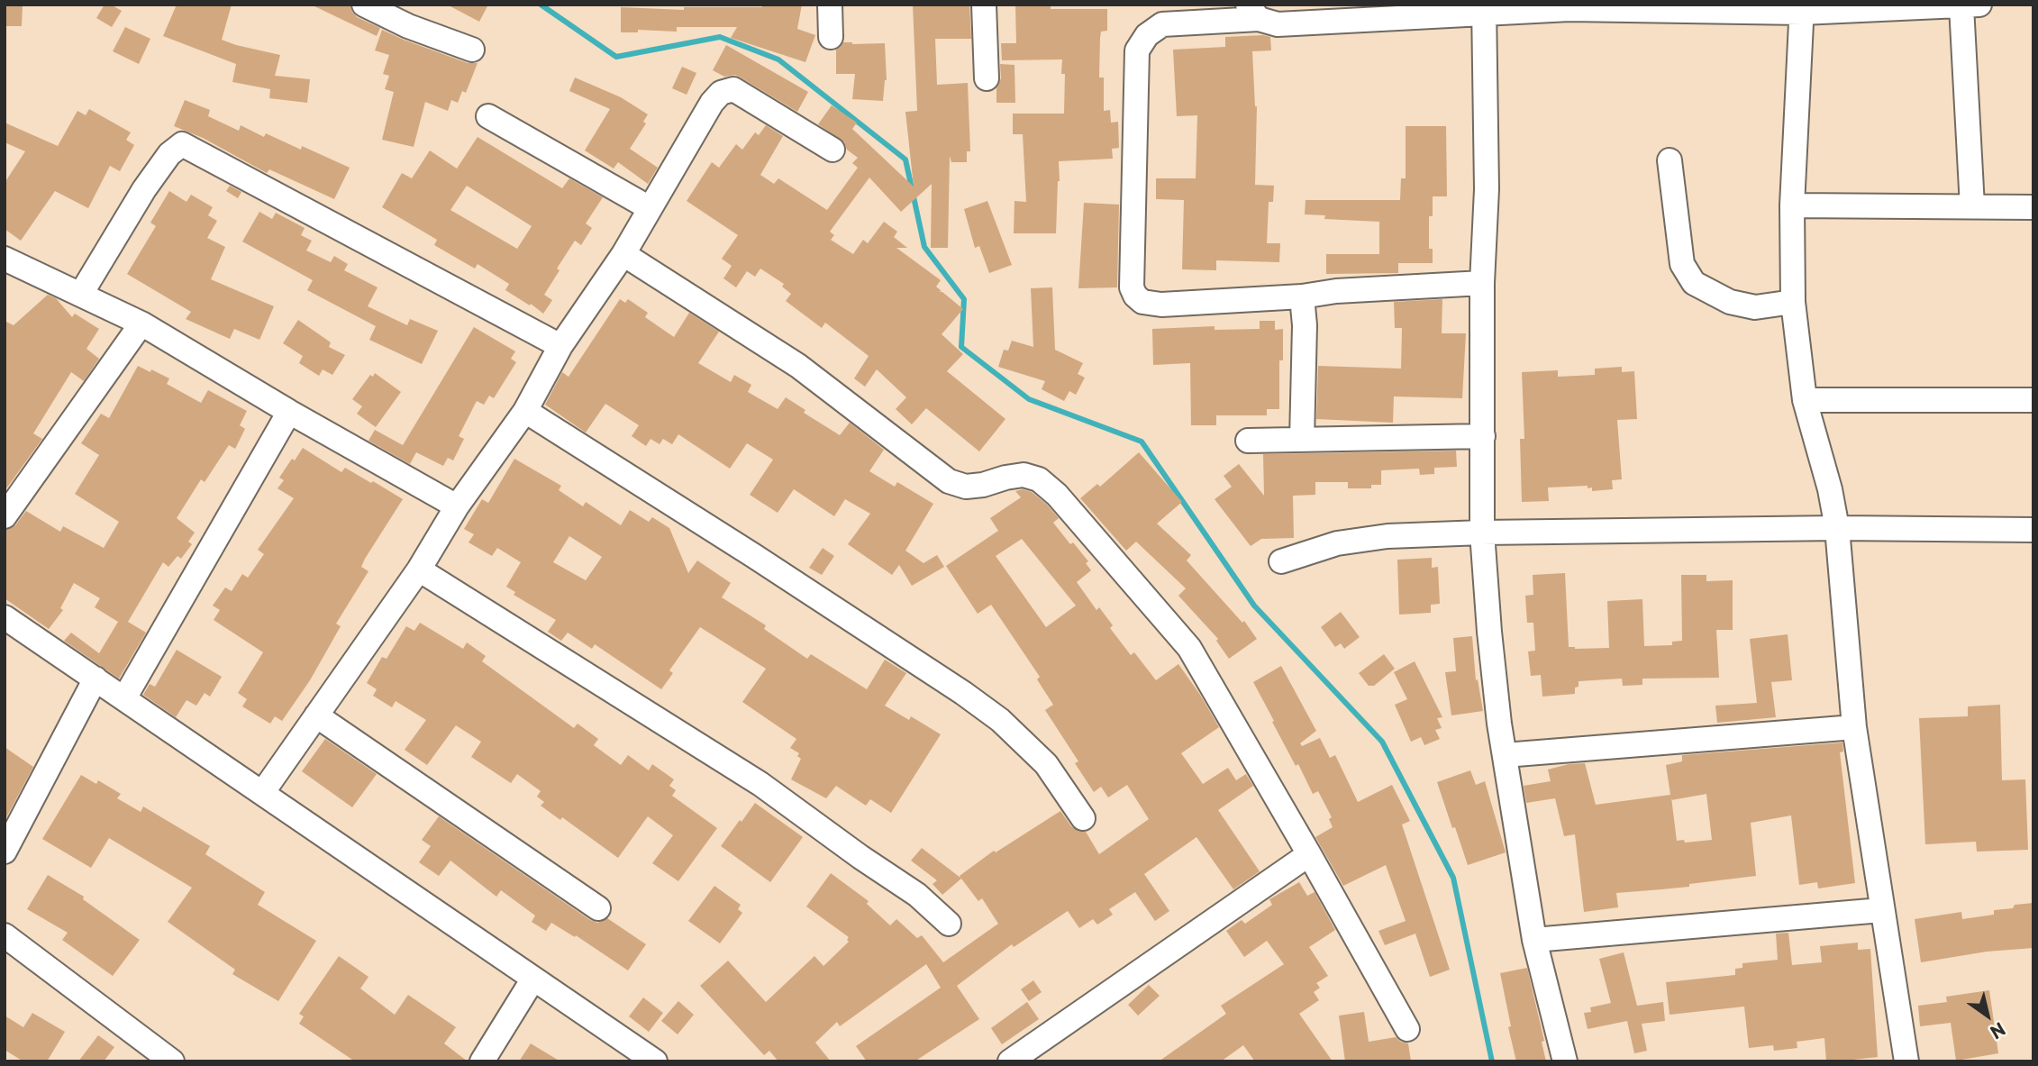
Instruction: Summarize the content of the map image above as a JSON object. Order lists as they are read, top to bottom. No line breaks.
{"north":"bottom right"}
